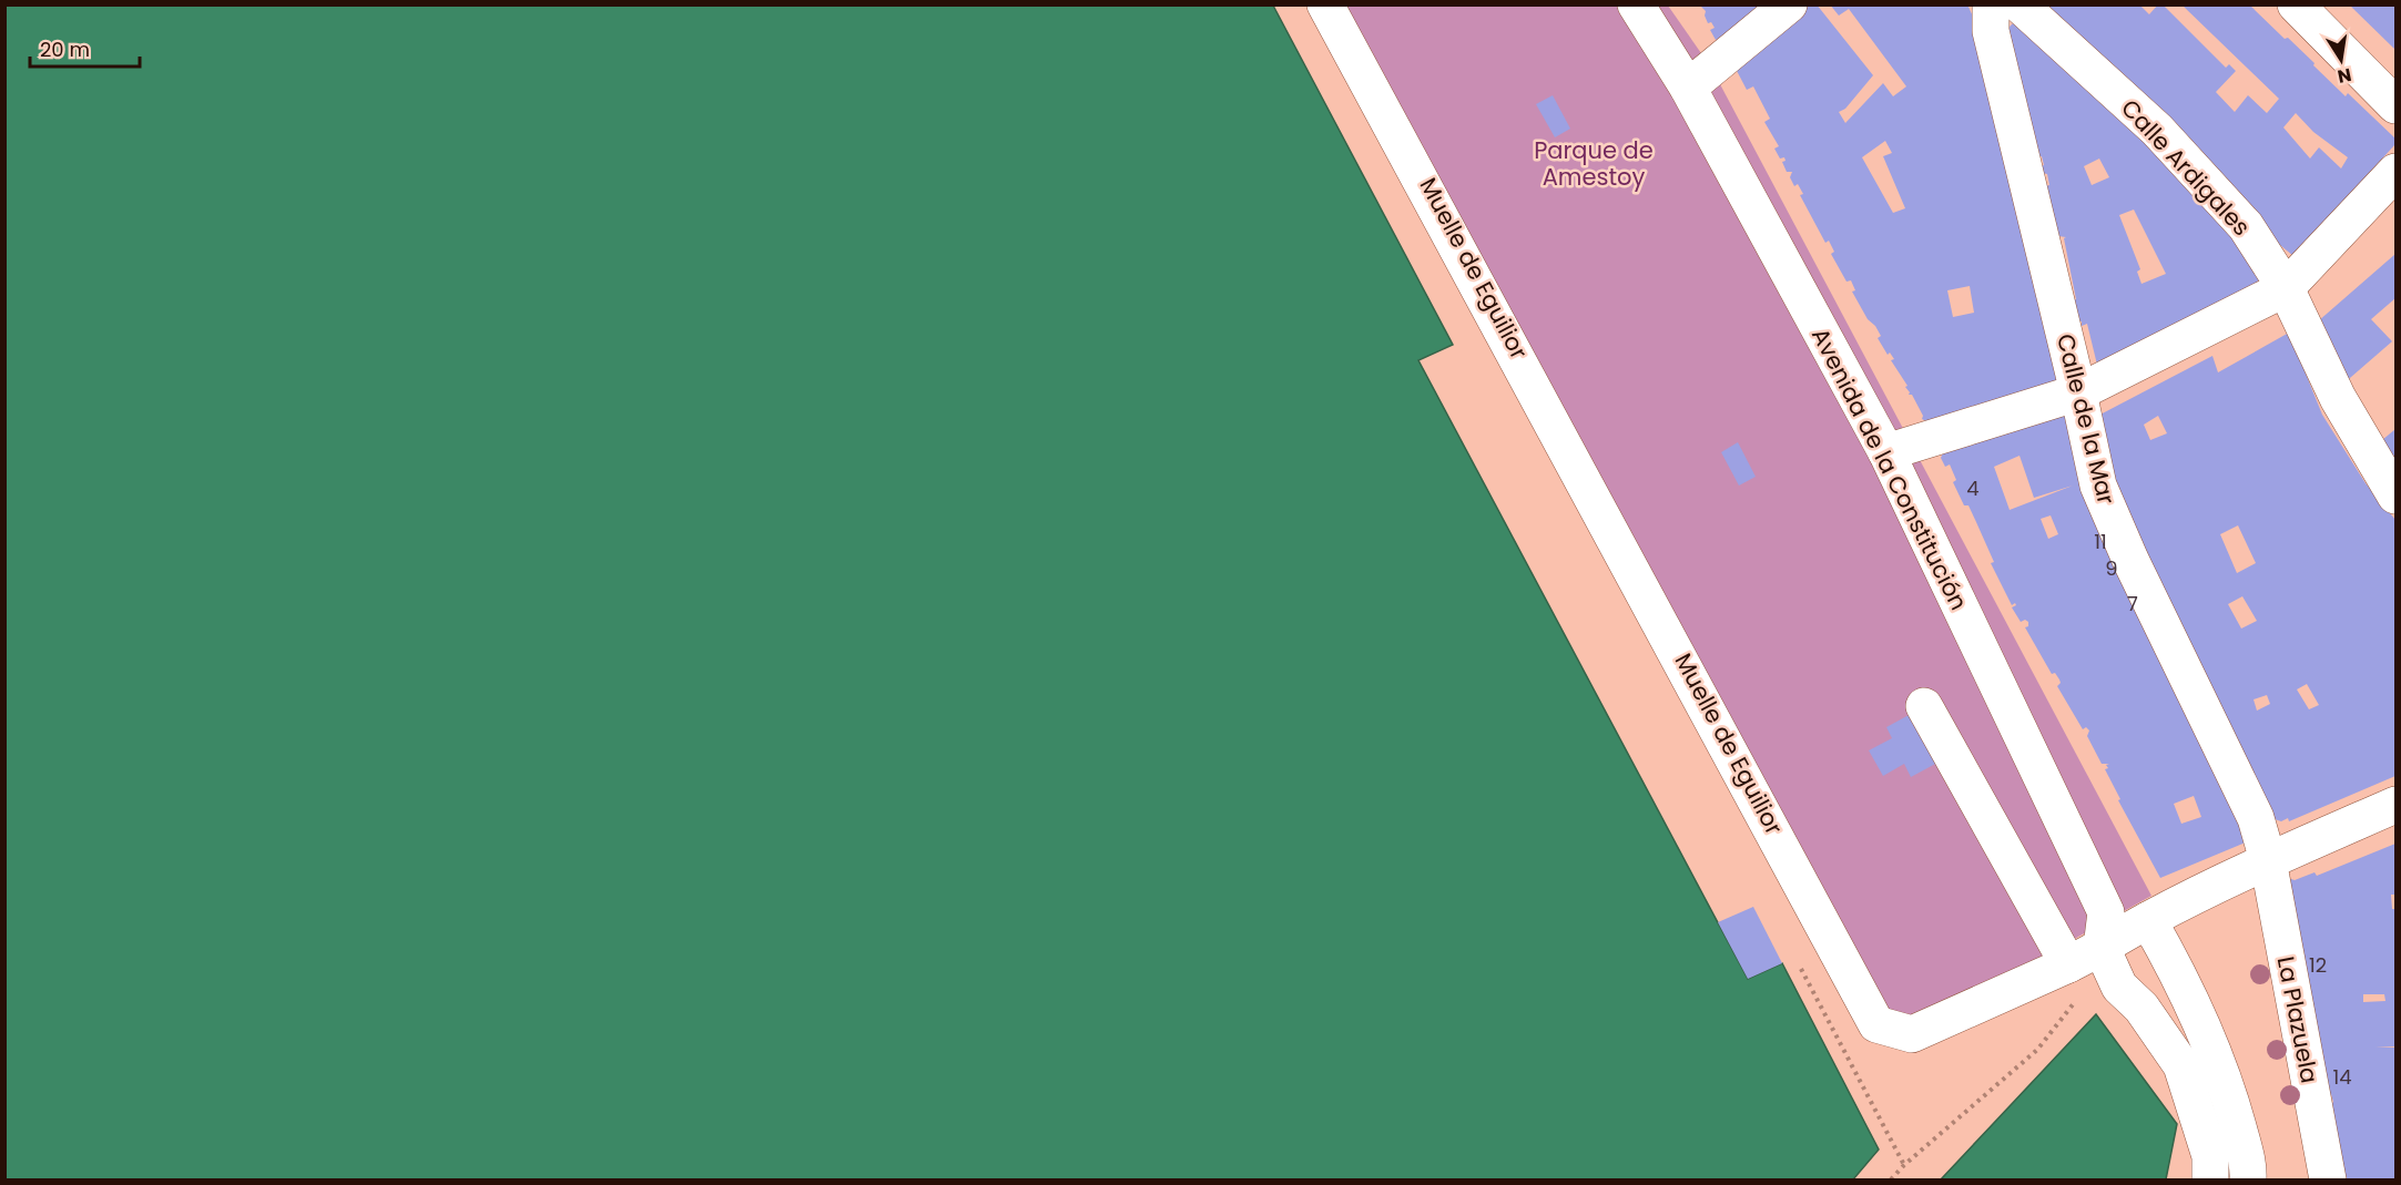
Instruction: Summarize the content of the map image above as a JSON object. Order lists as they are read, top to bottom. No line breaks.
{"streets":{"street":["Calle Ardigales","Calle de la Mar","Avenida de la Constitución","La Plazuela"]},"crossings":[["Calle de la Mar","La Plazuela"]],"parks":["Parque de Amestoy"],"house_numbers":["4","11","9","7","12","14"],"scale_bar":"20 m","north":"bottom"}
